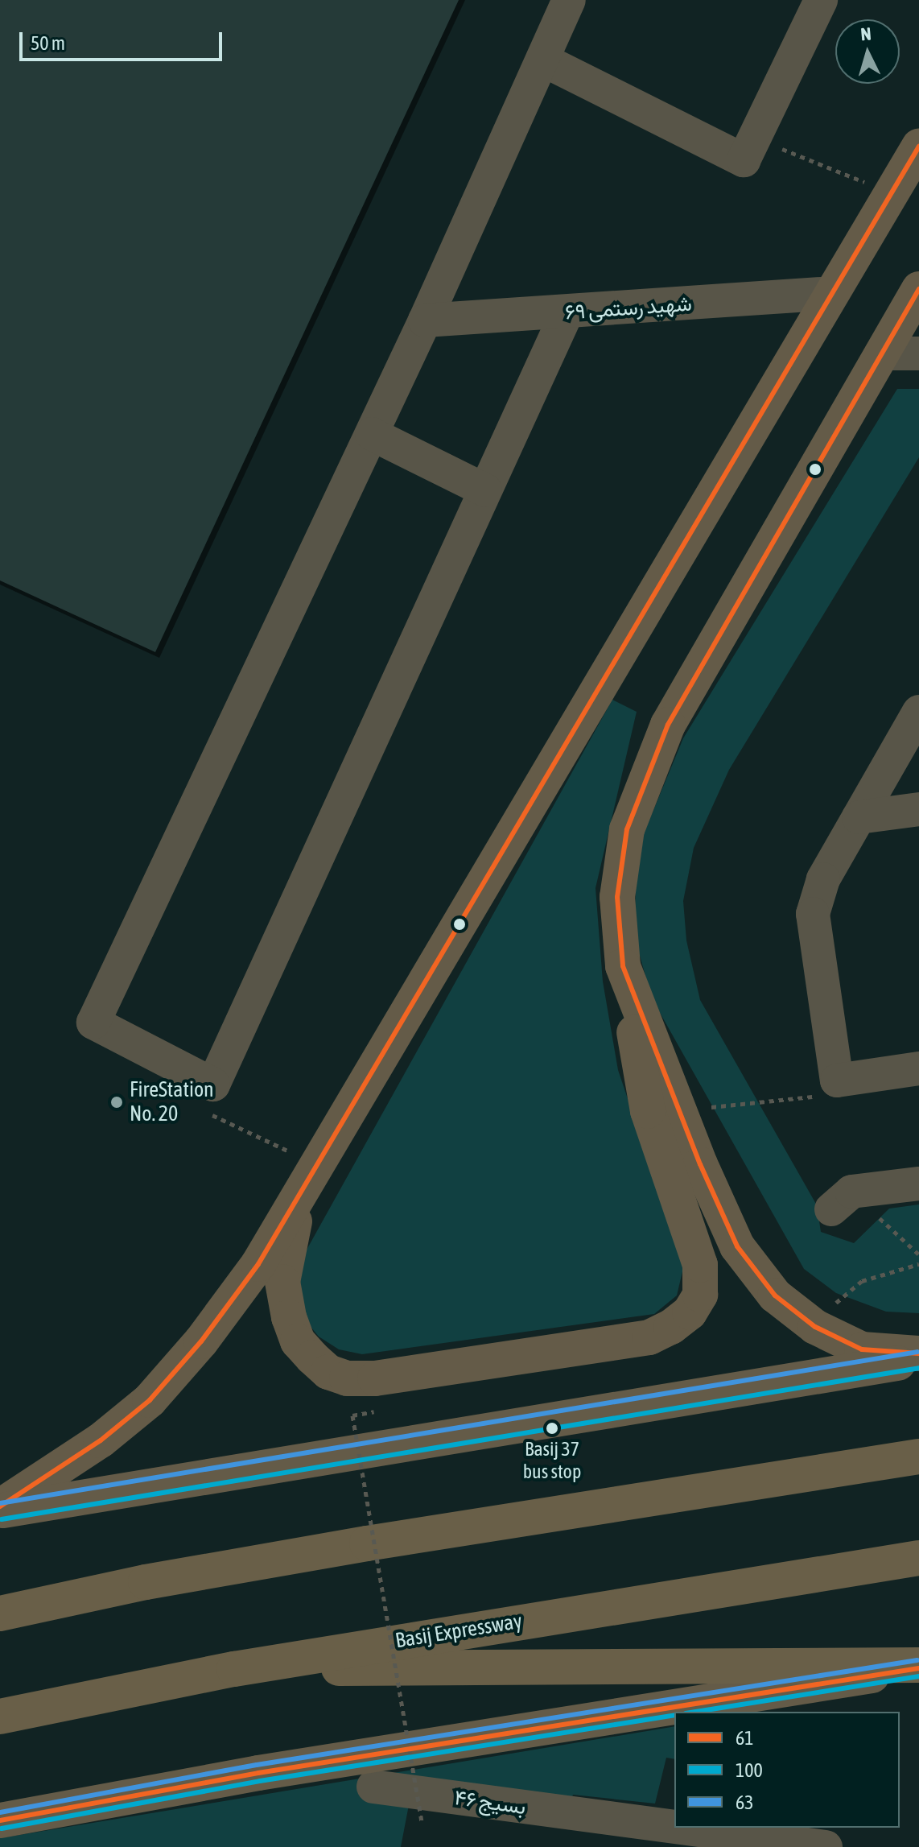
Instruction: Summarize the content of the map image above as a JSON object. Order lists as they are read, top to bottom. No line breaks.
{"streets":{"highway":["Basij Expressway"],"street":["شهید رستمی ۶۹","بسیج ۴۶"]},"places":["FireStation No. 20","Basij 37 bus stop"],"lines":["transit line 61","transit line 63","transit line 100"],"legend":["61","100","63"],"scale_bar":"50 m","north":"top"}
